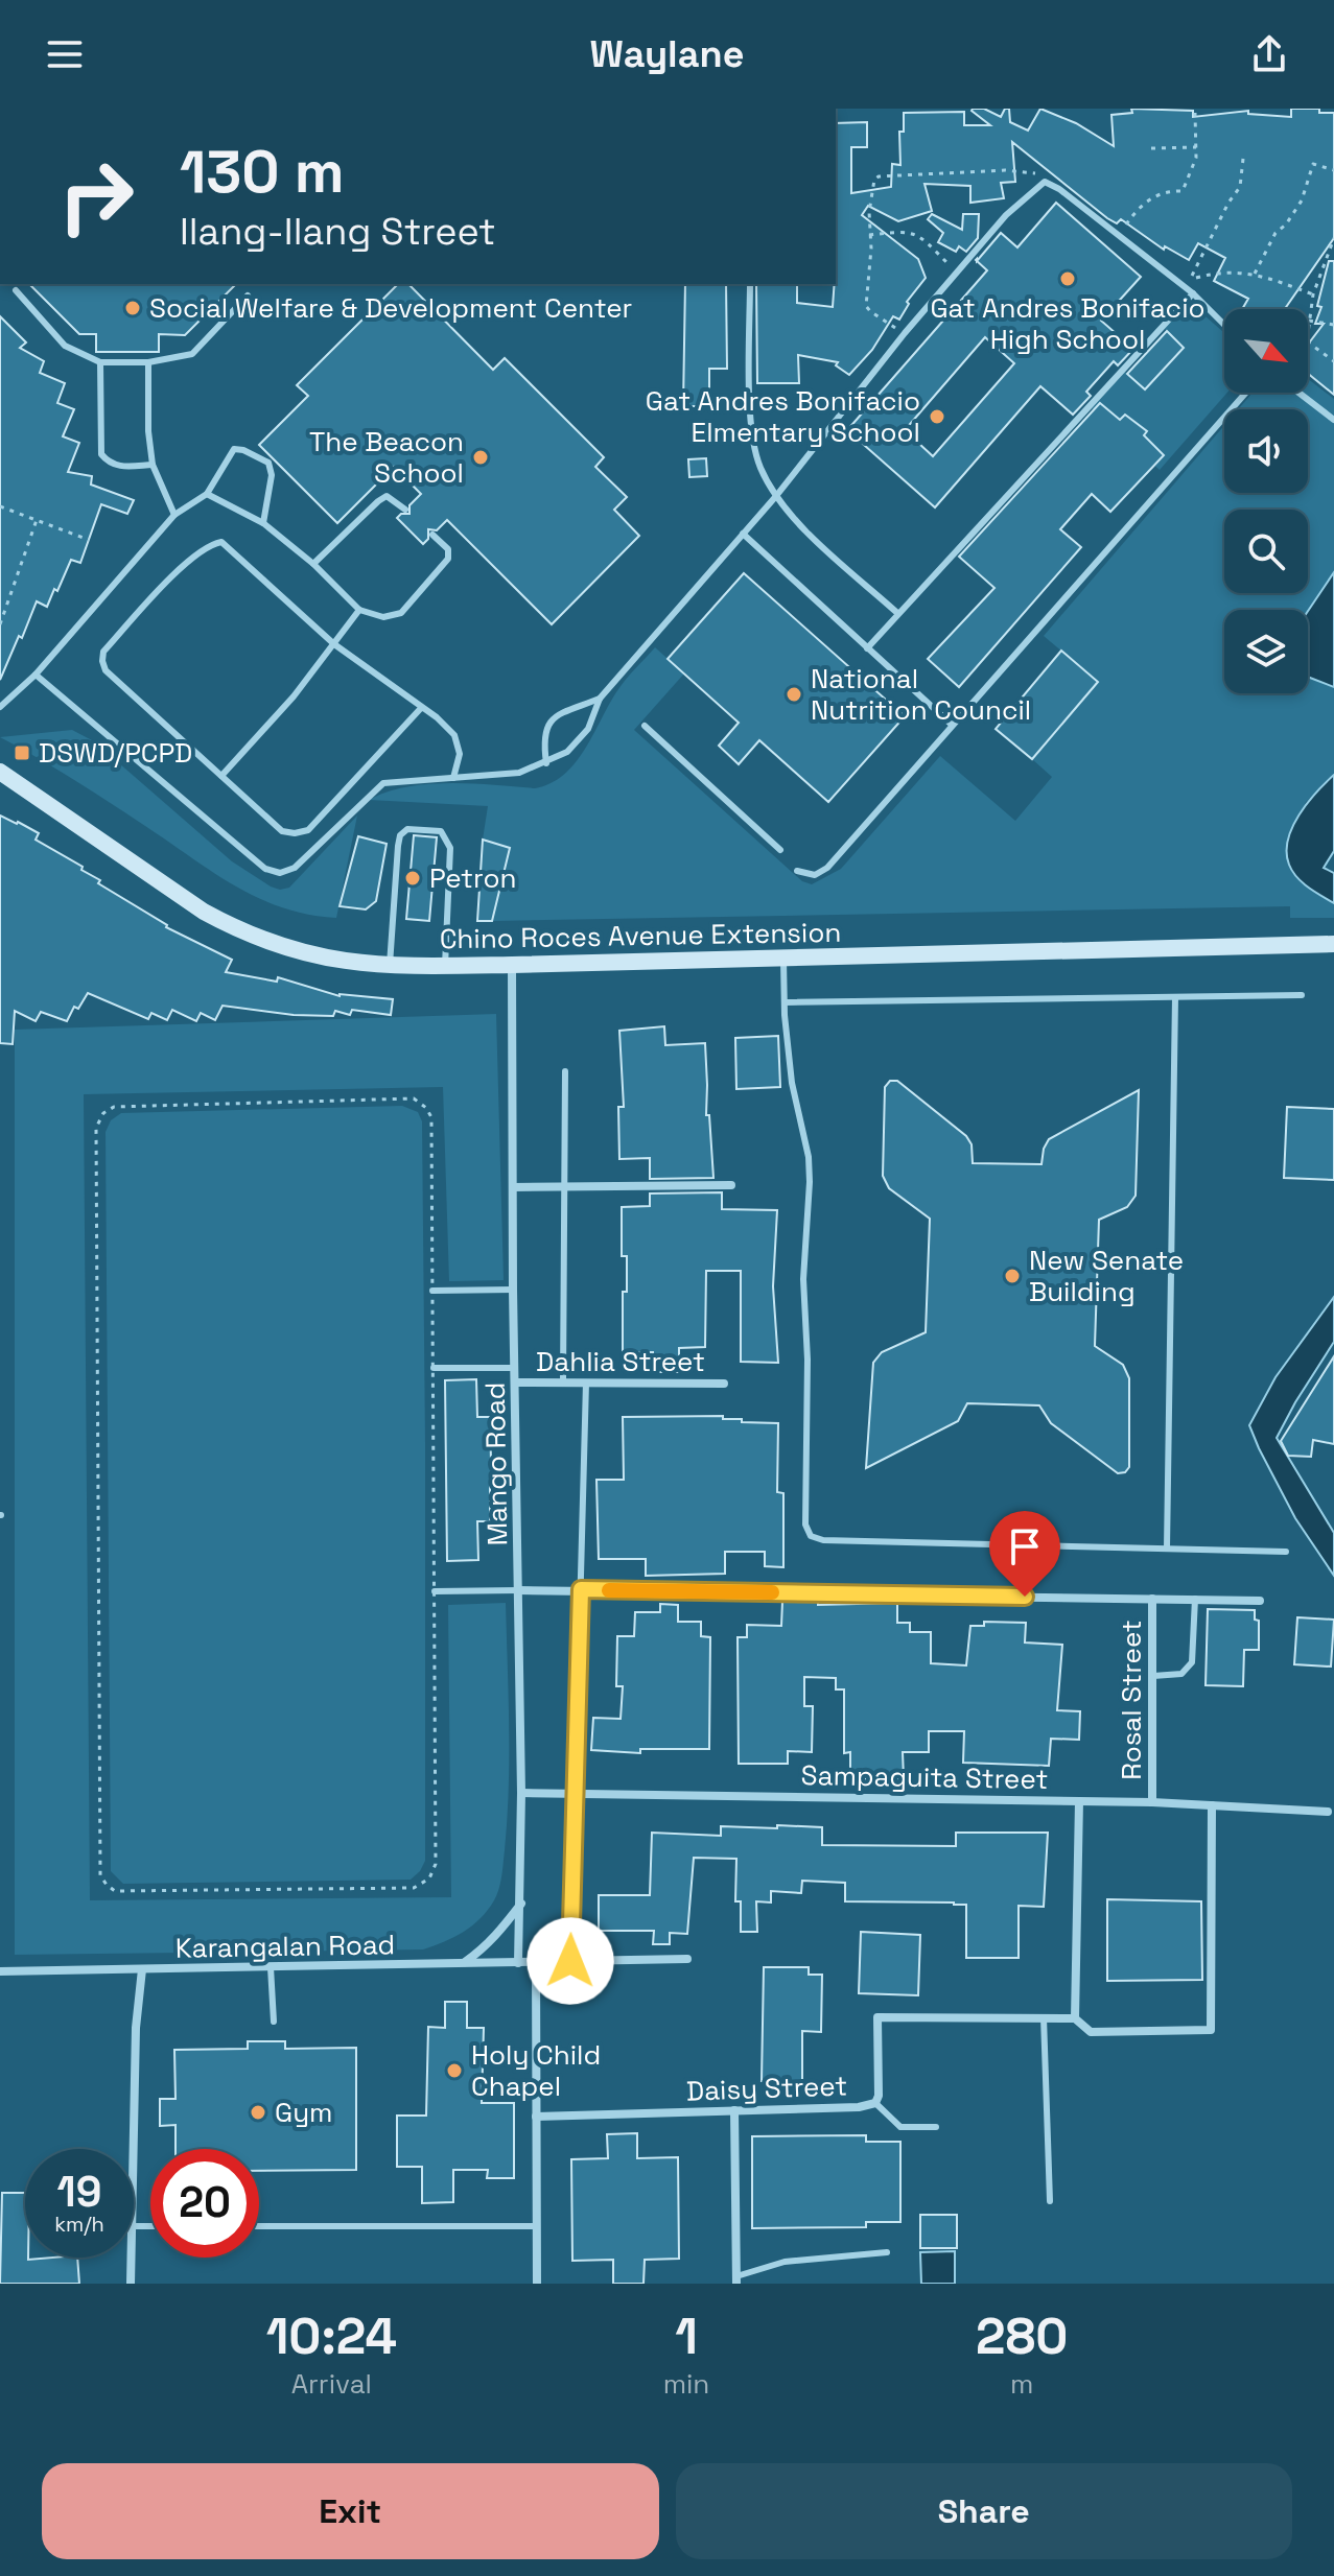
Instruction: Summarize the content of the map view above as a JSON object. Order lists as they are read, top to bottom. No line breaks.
{"streets":{"main road":["Chino Roces Avenue Extension"],"street":["Dahlia Street","Mango Road","Rosal Street","Sampaguita Street","Karangalan Road","Daisy Street"]},"crossings":[["Chino Roces Avenue Extension","Mango Road"],["Dahlia Street","Mango Road"],["Mango Road","Sampaguita Street"],["Mango Road","Karangalan Road"],["Rosal Street","Sampaguita Street"],["Sampaguita Street","Daisy Street"]],"places":{"other":["Gat Andres Bonifacio High School","Social Welfare & Development Center","Gat Andres Bonifacio Elmentary School","The Beacon School","National Nutrition Council","Petron","New Senate Building","Holy Child Chapel","Gym"],"transit":["DSWD/PCPD"]},"north":"bottom right","page":{"header":"Waylane","turn":["130 m","Ilang-Ilang Street"],"speed":"19 km/h","limit":"20","eta":["10:24","Arrival","1","min","280","m"],"buttons":["Exit","Share"]}}
